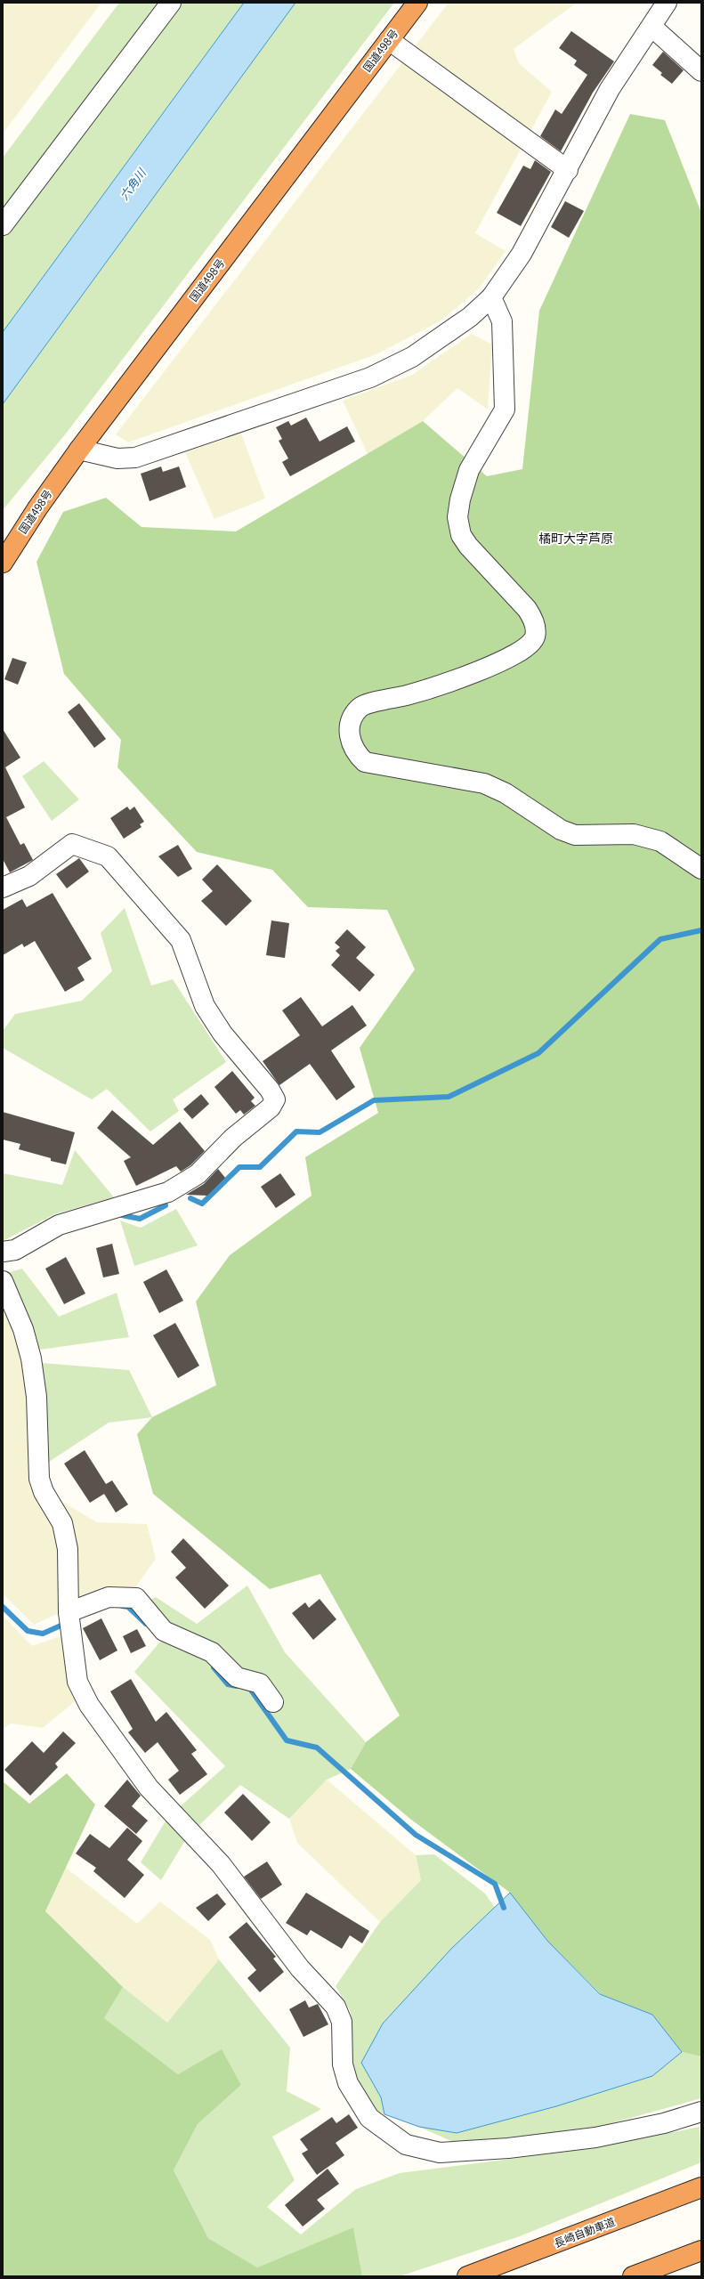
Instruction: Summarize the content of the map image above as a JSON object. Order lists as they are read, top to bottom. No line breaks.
{"streets":{"highway":["国道498号","長崎自動車道"]},"districts":["橘町大字芦原"],"water":["六角川"]}
